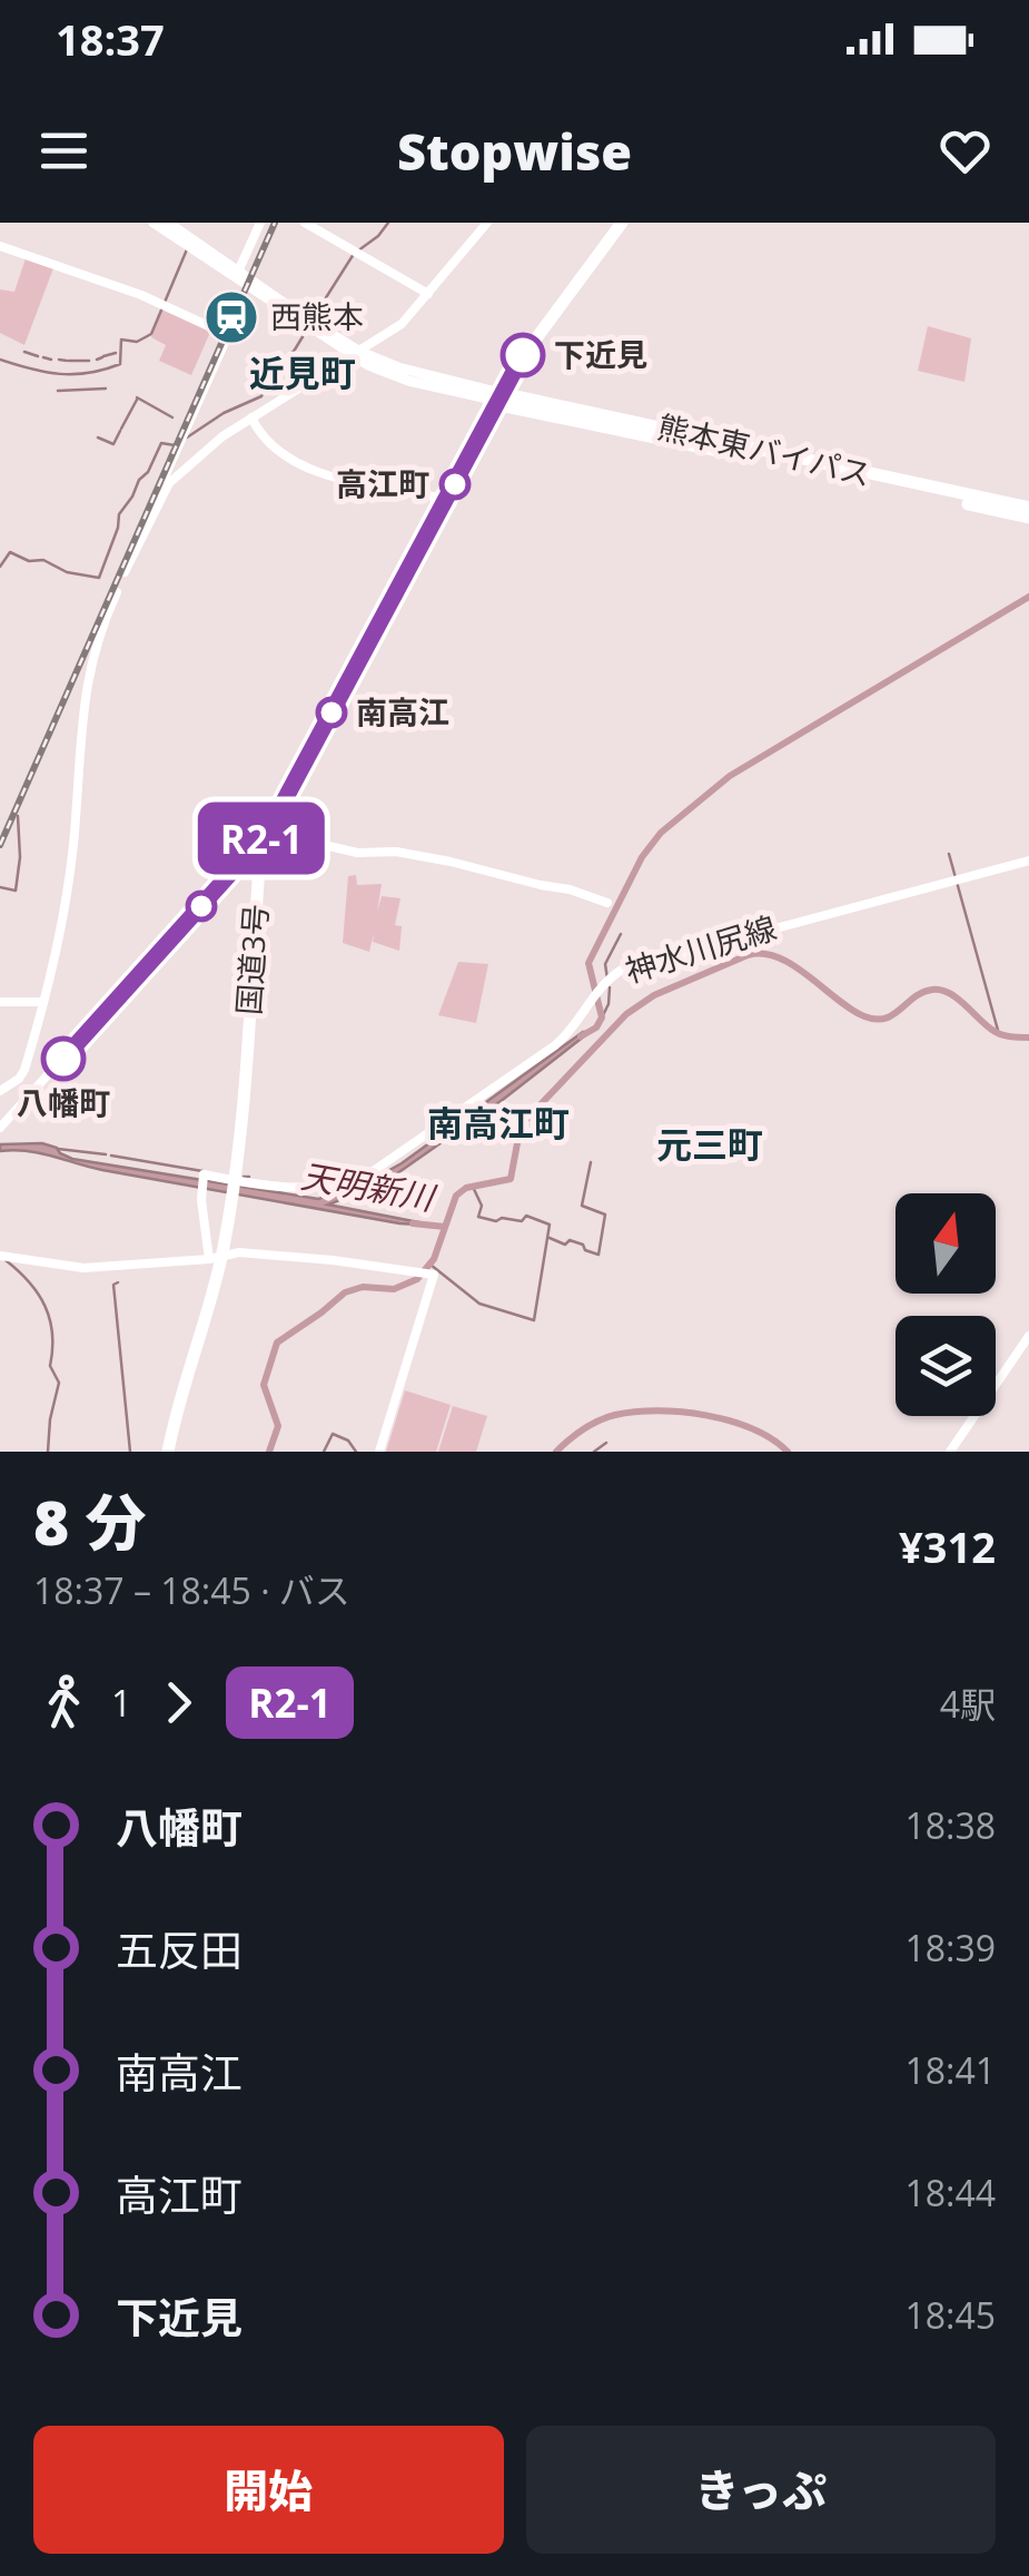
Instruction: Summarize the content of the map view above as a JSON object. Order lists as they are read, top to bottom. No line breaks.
{"streets":{"highway":["熊本東バイパス","国道3号"],"street":["神水川尻線"]},"crossings":[["熊本東バイパス","国道3号"],["神水川尻線","国道3号"]],"districts":["近見町","南高江町","元三町"],"water":["天明新川"],"places":{"station":["西熊本"],"other":["下近見","高江町","南高江","八幡町"]},"lines":["bus line R2-1"],"north":"top","page":{"status":"18:37","header":"Stopwise","on_map":"R2-1","heading":["8 分","18:37 – 18:45 · バス","¥312"],"legs":["1","R2-1","4駅"],"list":[{"name":"八幡町","value":"18:38"},{"name":"五反田","value":"18:39"},{"name":"南高江","value":"18:41"},{"name":"高江町","value":"18:44"},{"name":"下近見","value":"18:45"}],"buttons":["開始","きっぷ"]}}
